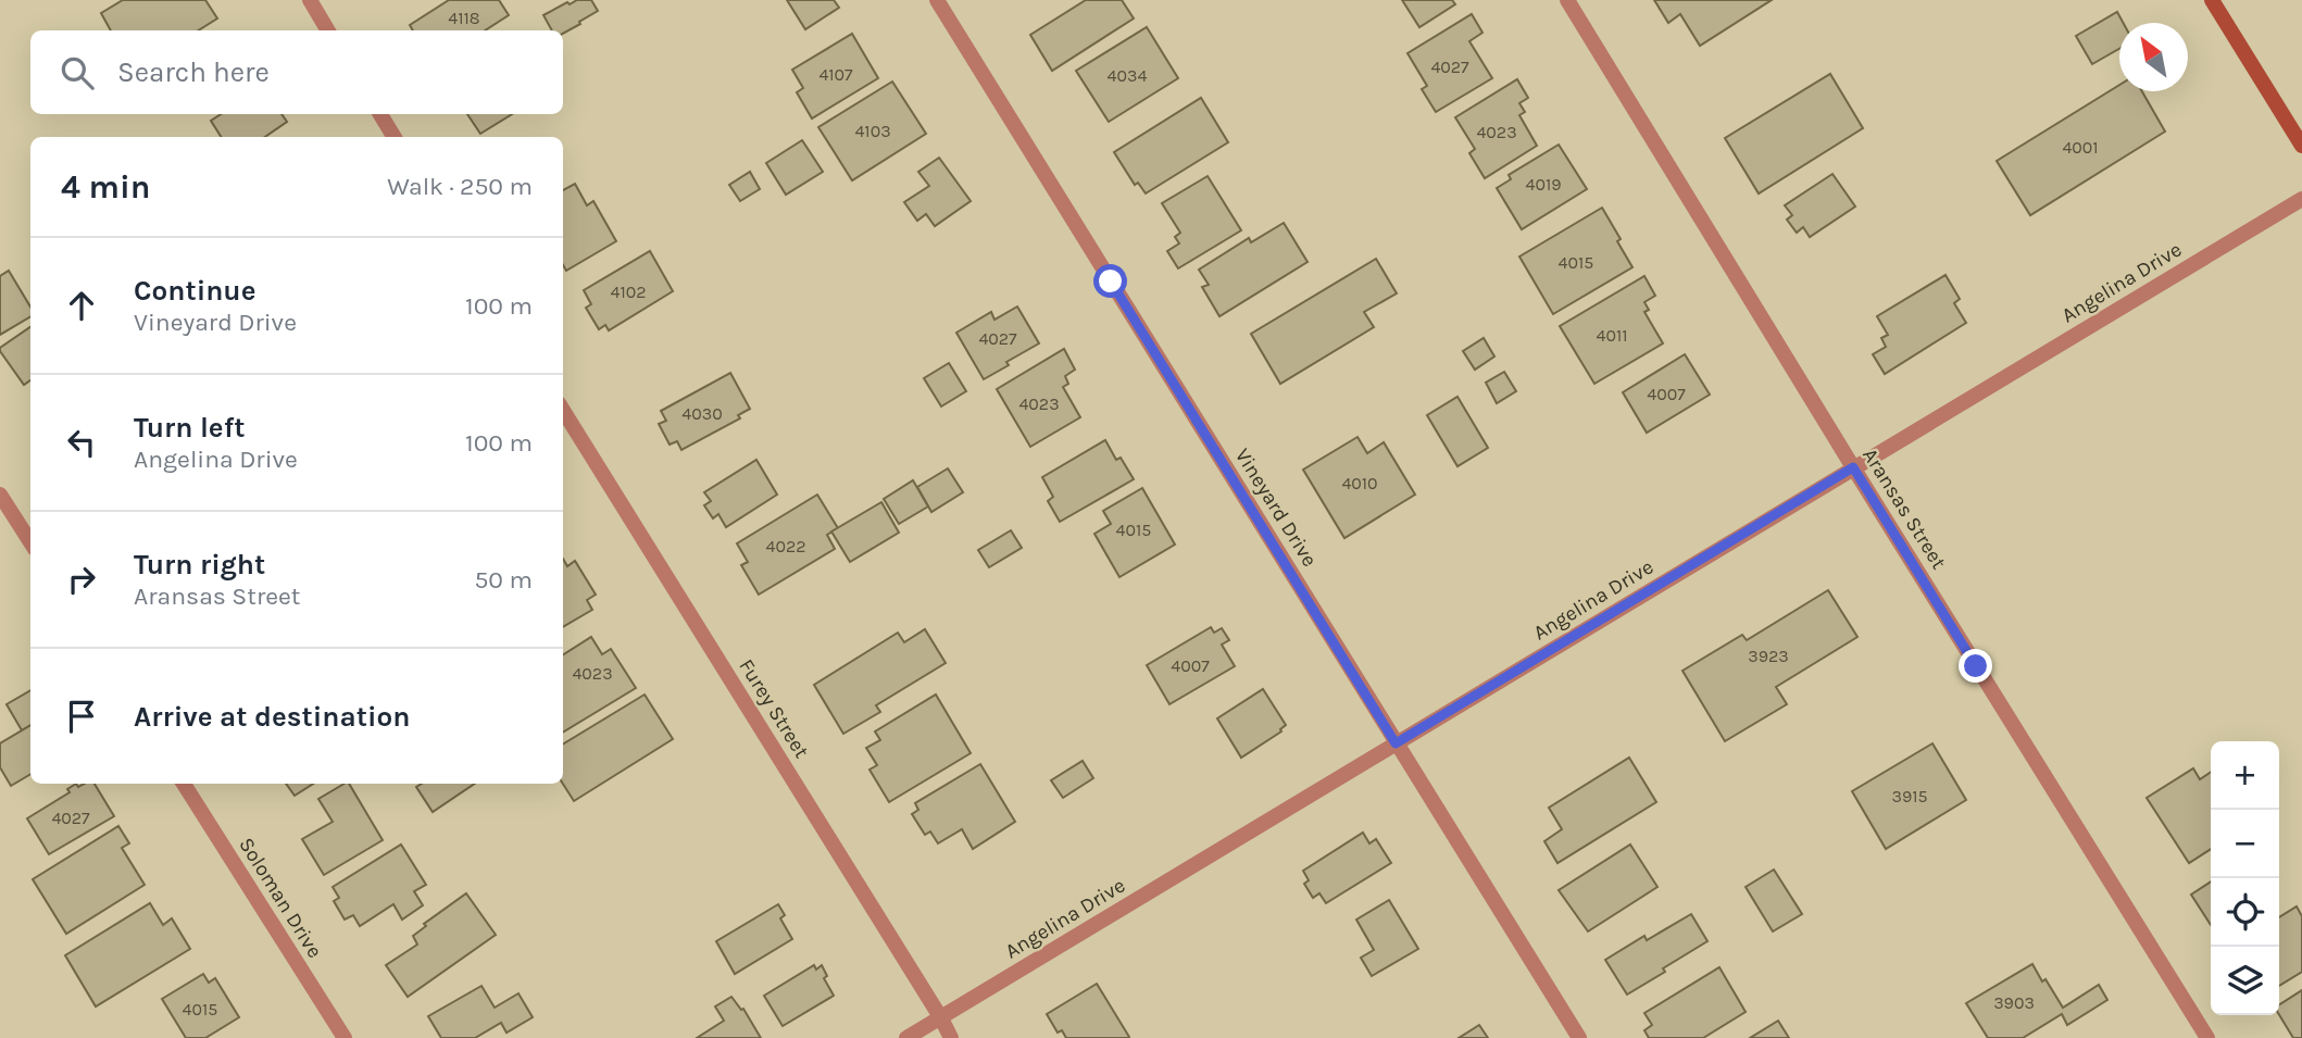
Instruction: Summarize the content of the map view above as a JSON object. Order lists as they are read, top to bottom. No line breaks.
{"streets":{"street":["Angelina Drive","Vineyard Drive","Aransas Street","Furey Street","Soloman Drive"]},"crossings":[["Angelina Drive","Vineyard Drive"],["Angelina Drive","Aransas Street"],["Angelina Drive","Furey Street"]],"house_numbers":["4118","4027","4107","4034","4103","4023","4001","4019","4015","4102","4011","4027","4007","4023","4030","4010","4015","4022","3923","4007","4023","3915","4027","3903","4015"],"north":"top left","page":{"search":"Search here","heading":["4 min","Walk · 250 m"],"list":[["Continue","Vineyard Drive","100 m"],["Turn left","Angelina Drive","100 m"],["Turn right","Aransas Street","50 m"],"Arrive at destination"],"map_buttons":["+","−"]}}
